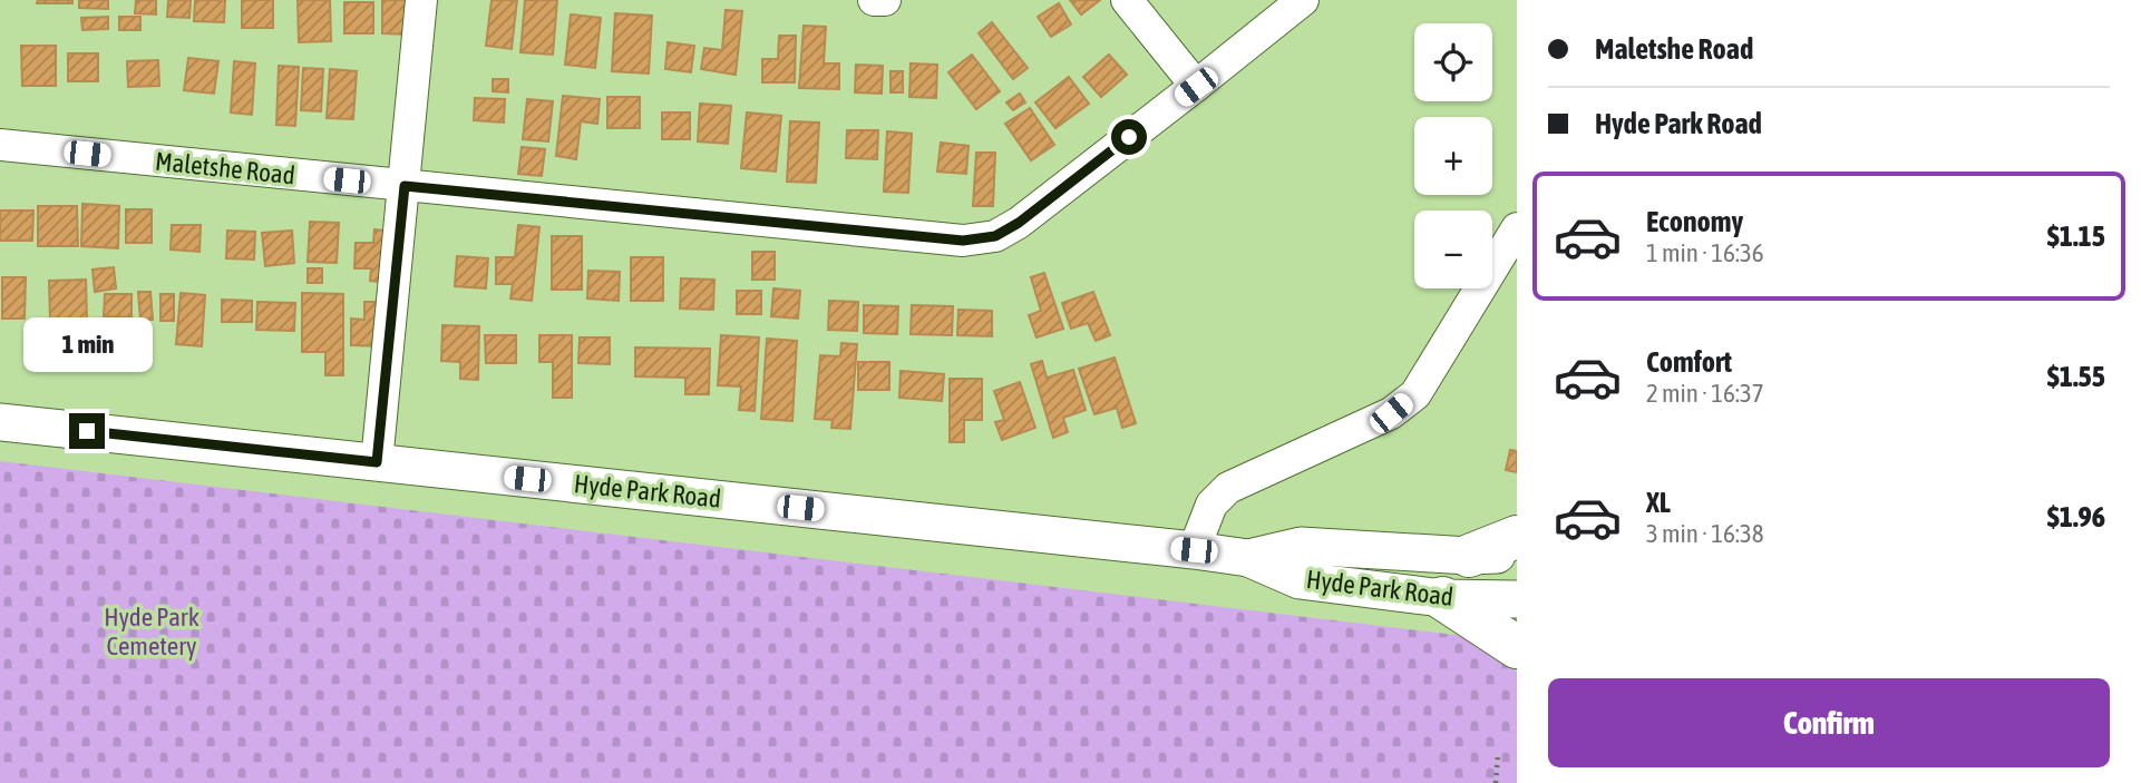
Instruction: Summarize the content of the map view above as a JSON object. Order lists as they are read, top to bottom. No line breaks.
{"streets":{"street":["Maletshe Road","Hyde Park Road"]},"parks":["Hyde Park Cemetery"],"page":{"banner":["Maletshe Road","Hyde Park Road"],"map_buttons":["+","−"],"list":[{"name":"Economy","note":"1 min · 16:36","value":"$1.15"},{"name":"Comfort","note":"2 min · 16:37","value":"$1.55"},{"name":"XL","note":"3 min · 16:38","value":"$1.96"}],"bubble":"1 min","buttons":"Confirm"}}
